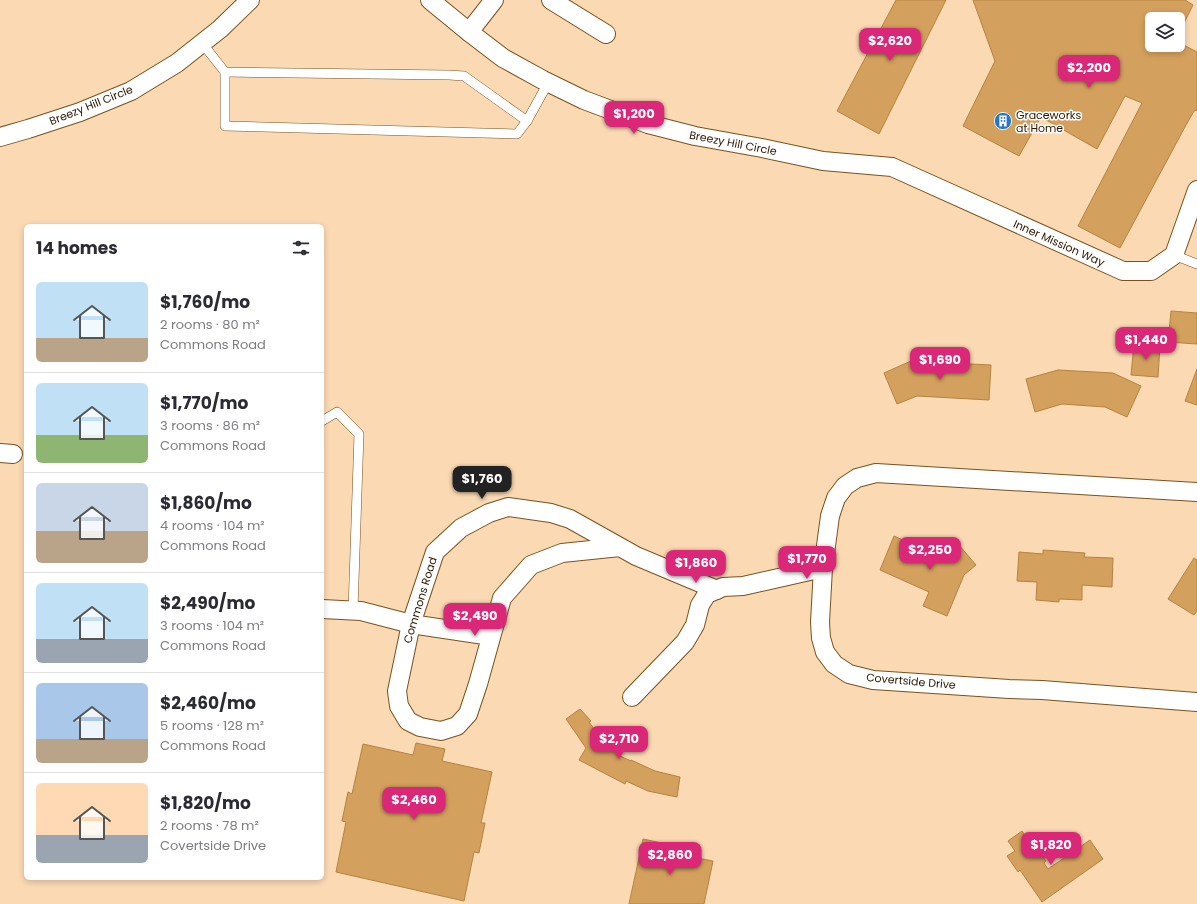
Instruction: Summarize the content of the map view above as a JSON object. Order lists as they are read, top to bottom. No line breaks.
{"streets":{"street":["Breezy Hill Circle","Inner Mission Way","Commons Road","Covertside Drive"]},"crossings":[["Breezy Hill Circle","Inner Mission Way"]],"places":{"building":["Graceworks at Home"]},"page":{"price":["$2,620","$2,200","$1,200","$1,440","$1,690","$1,760","$2,250","$1,770","$1,860","$2,490","$2,710","$2,460","$1,820","$2,860"],"heading":"14 homes","list":[{"name":"$1,760/mo","note":"2 rooms · 80 m² · Commons Road"},{"name":"$1,770/mo","note":"3 rooms · 86 m² · Commons Road"},{"name":"$1,860/mo","note":"4 rooms · 104 m² · Commons Road"},{"name":"$2,490/mo","note":"3 rooms · 104 m² · Commons Road"},{"name":"$2,460/mo","note":"5 rooms · 128 m² · Commons Road"},{"name":"$1,820/mo","note":"2 rooms · 78 m² · Covertside Drive"}]}}
